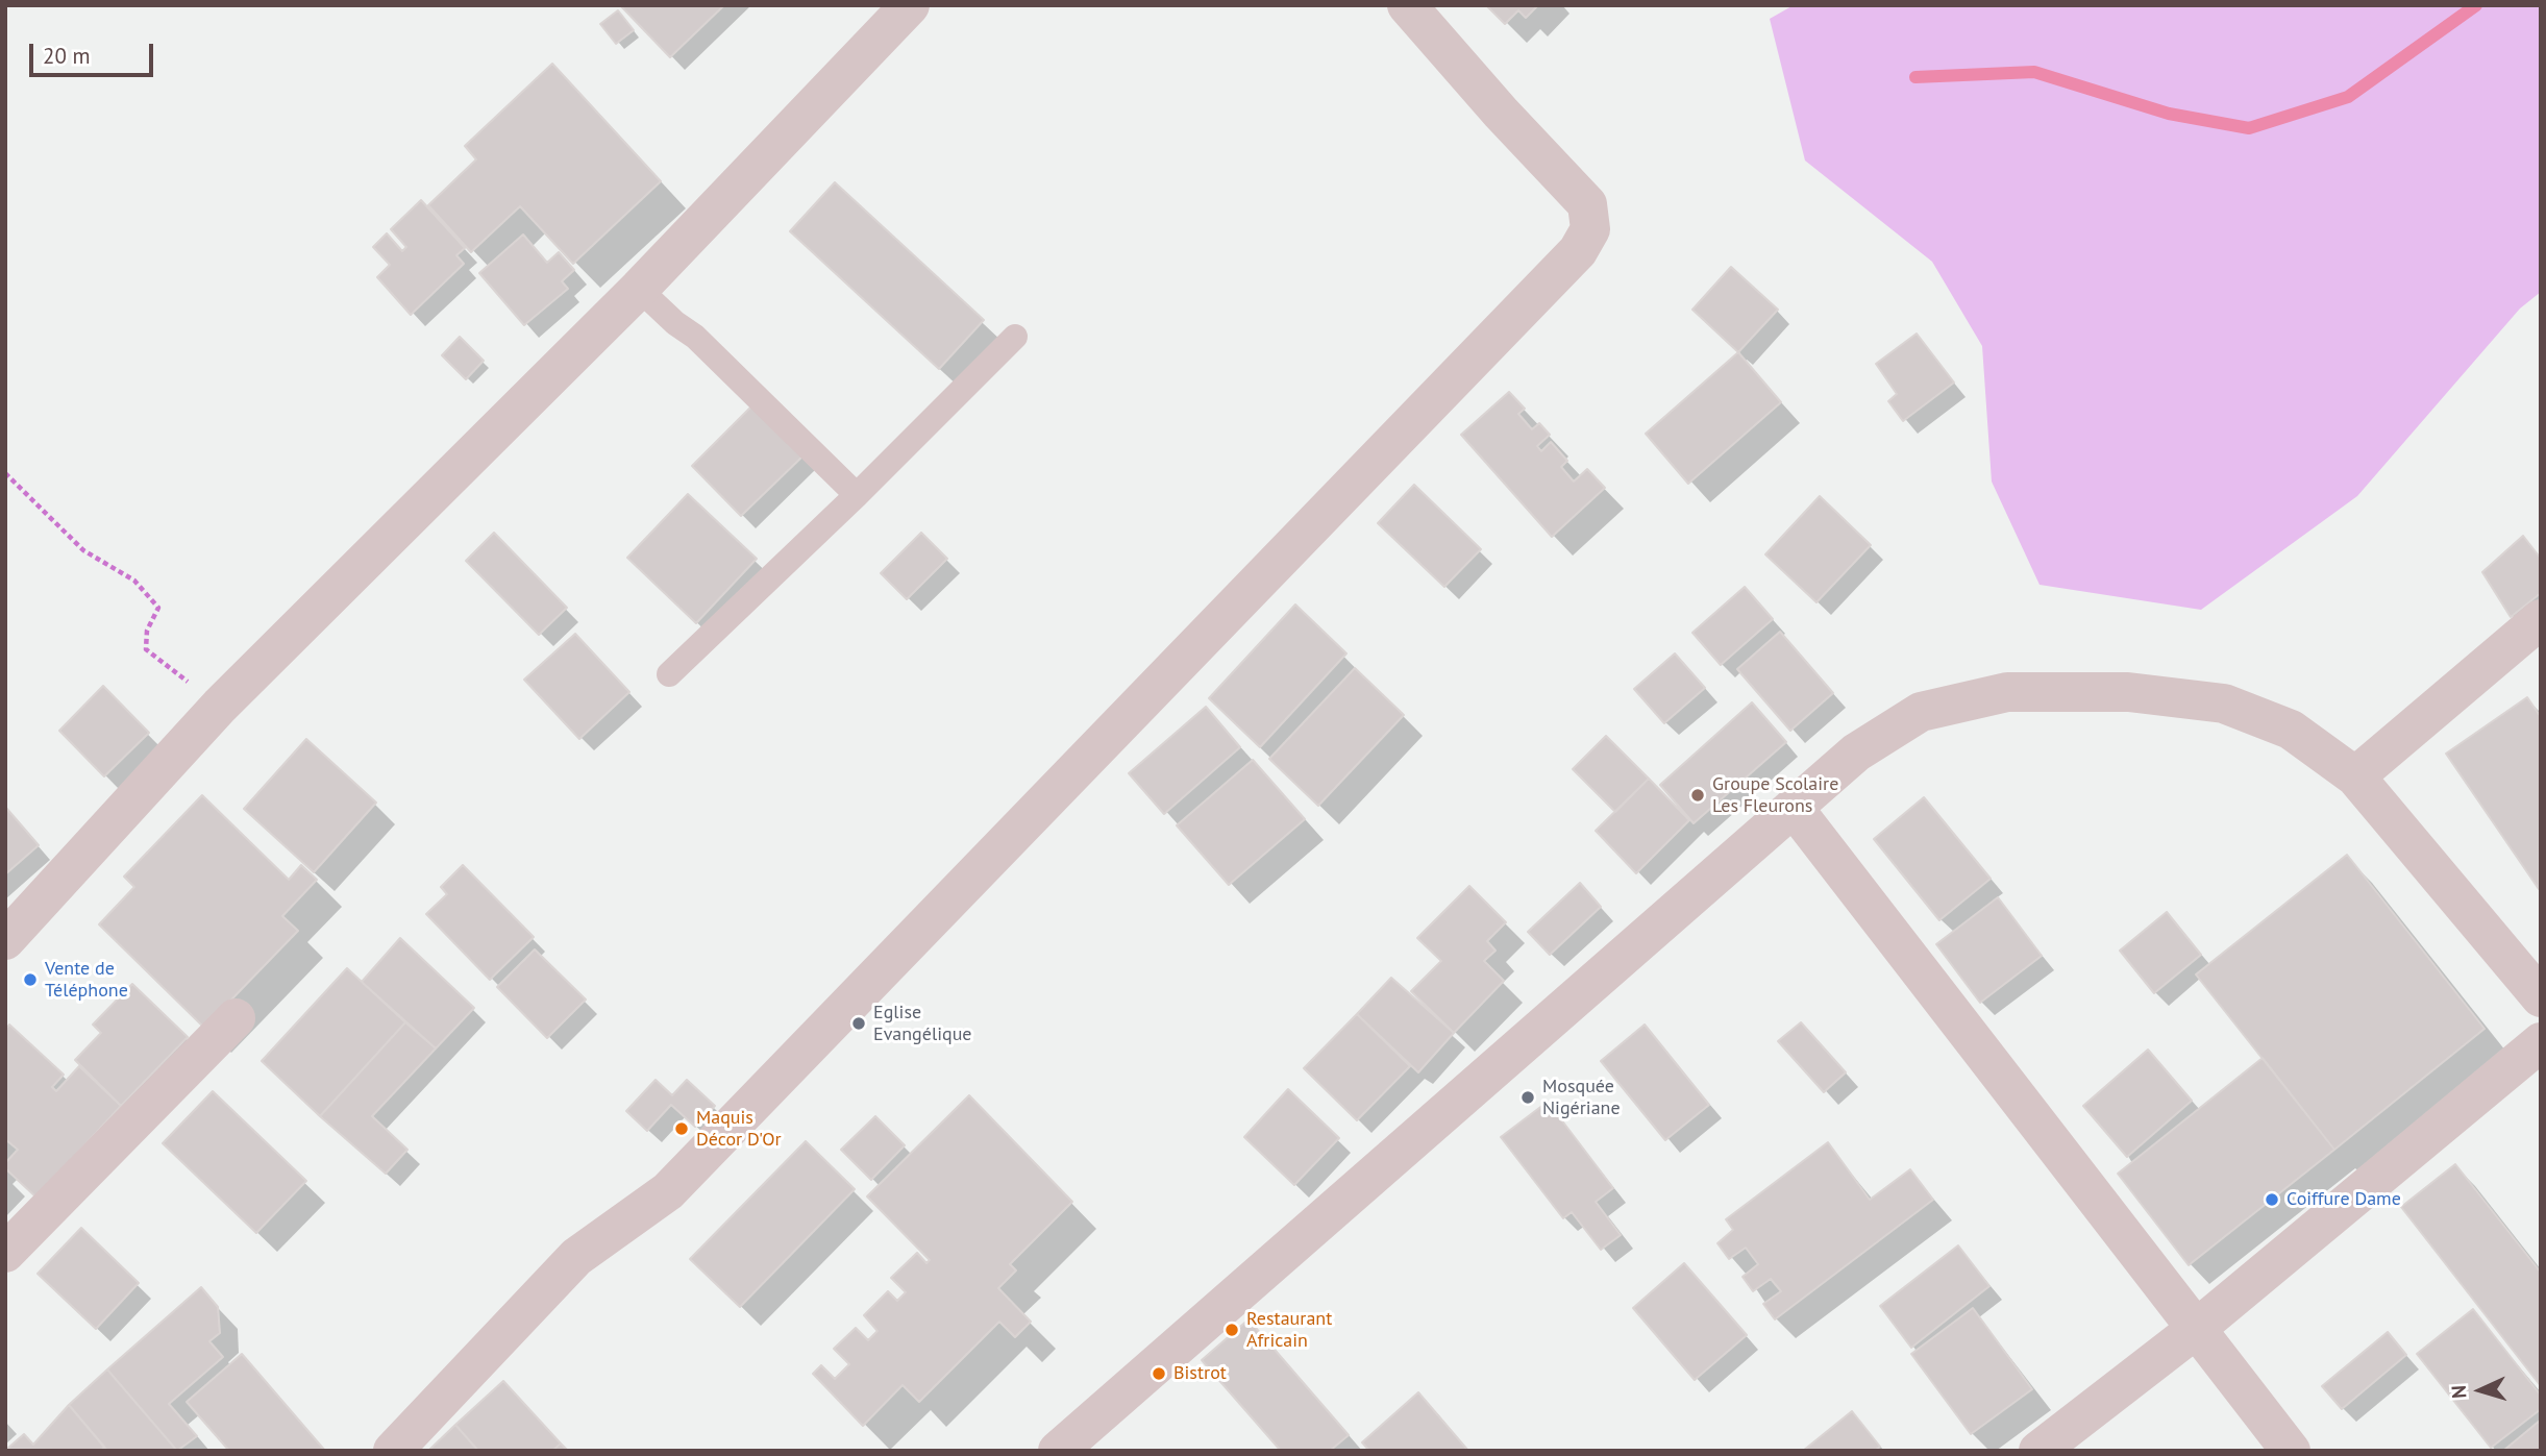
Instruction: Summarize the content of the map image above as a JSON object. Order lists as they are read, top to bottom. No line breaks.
{"places":["Groupe Scolaire Les Fleurons","Vente de Téléphone","Eglise Evangélique","Mosquée Nigériane","Maquis Décor D'Or","Coiffure Dame","Restaurant Africain","Bistrot"],"scale_bar":"20 m","north":"left"}
